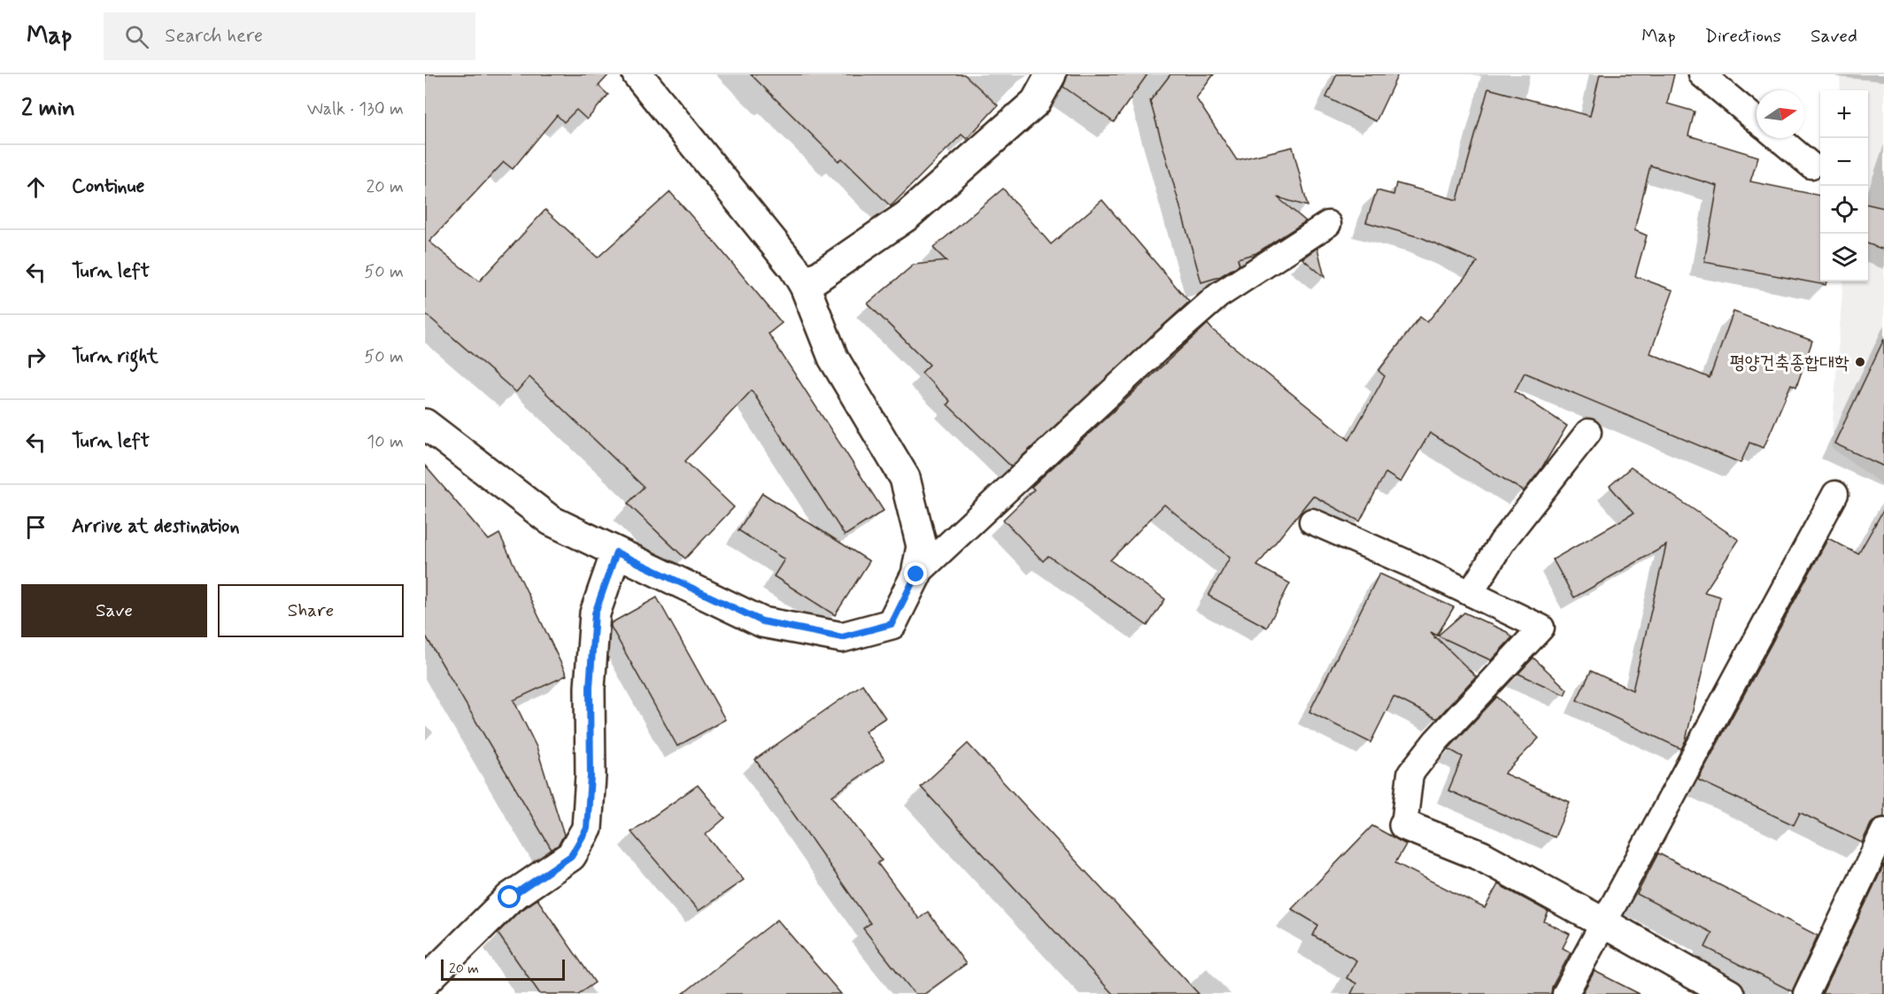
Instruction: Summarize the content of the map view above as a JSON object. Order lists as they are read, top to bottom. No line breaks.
{"places":["평양건축종합대학"],"scale_bar":"20 m","north":"right","page":{"header":"Map","search":"Search here","nav":["Map","Directions","Saved"],"heading":["2 min","Walk · 130 m"],"map_buttons":["+","−"],"list":[["Continue","20 m"],["Turn left","50 m"],["Turn right","50 m"],["Turn left","10 m"],"Arrive at destination"],"buttons":["Save","Share"],"scale":"20 m"}}
